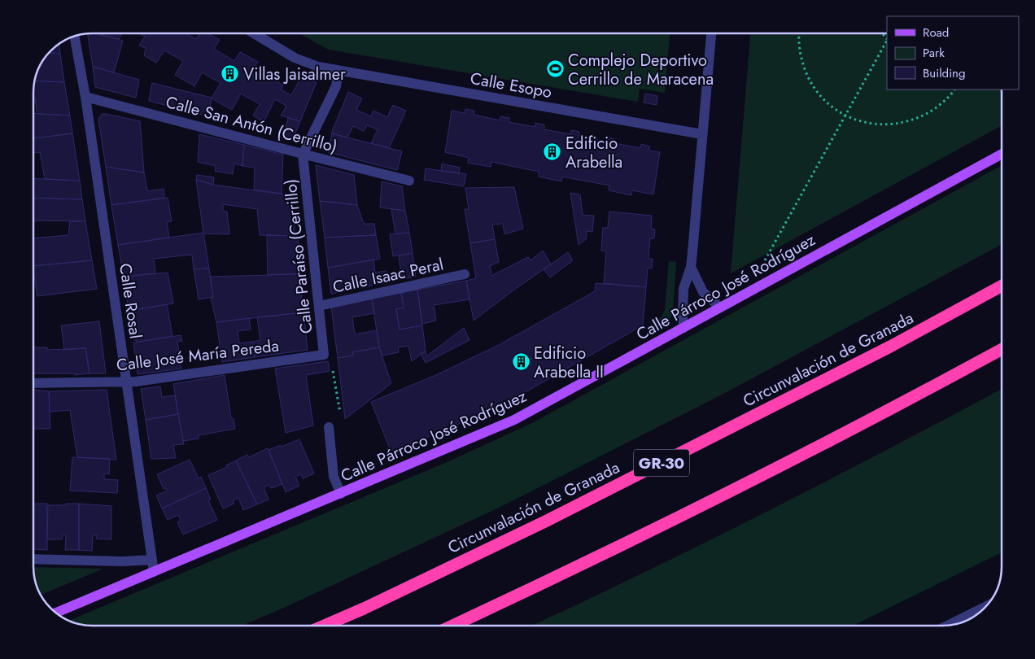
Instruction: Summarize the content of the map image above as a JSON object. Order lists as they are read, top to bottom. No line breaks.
{"streets":{"highway":["Circunvalación de Granada","GR-30"],"main road":["Calle Párroco José Rodríguez"],"street":["Calle Esopo","Calle San Antón (Cerrillo)","Calle Paraíso (Cerrillo)","Calle Isaac Peral","Calle Rosal","Calle José María Pereda"]},"crossings":[["Calle San Antón (Cerrillo)","Calle Paraíso (Cerrillo)"],["Calle San Antón (Cerrillo)","Calle Rosal"],["Calle Paraíso (Cerrillo)","Calle Isaac Peral"],["Calle Paraíso (Cerrillo)","Calle José María Pereda"],["Calle Párroco José Rodríguez","Calle Rosal"],["Calle Rosal","Calle José María Pereda"]],"places":{"sports":["Complejo Deportivo Cerrillo de Maracena"],"building":["Villas Jaisalmer","Edificio Arabella","Edificio Arabella II"]},"legend":["Road","Park","Building"]}
